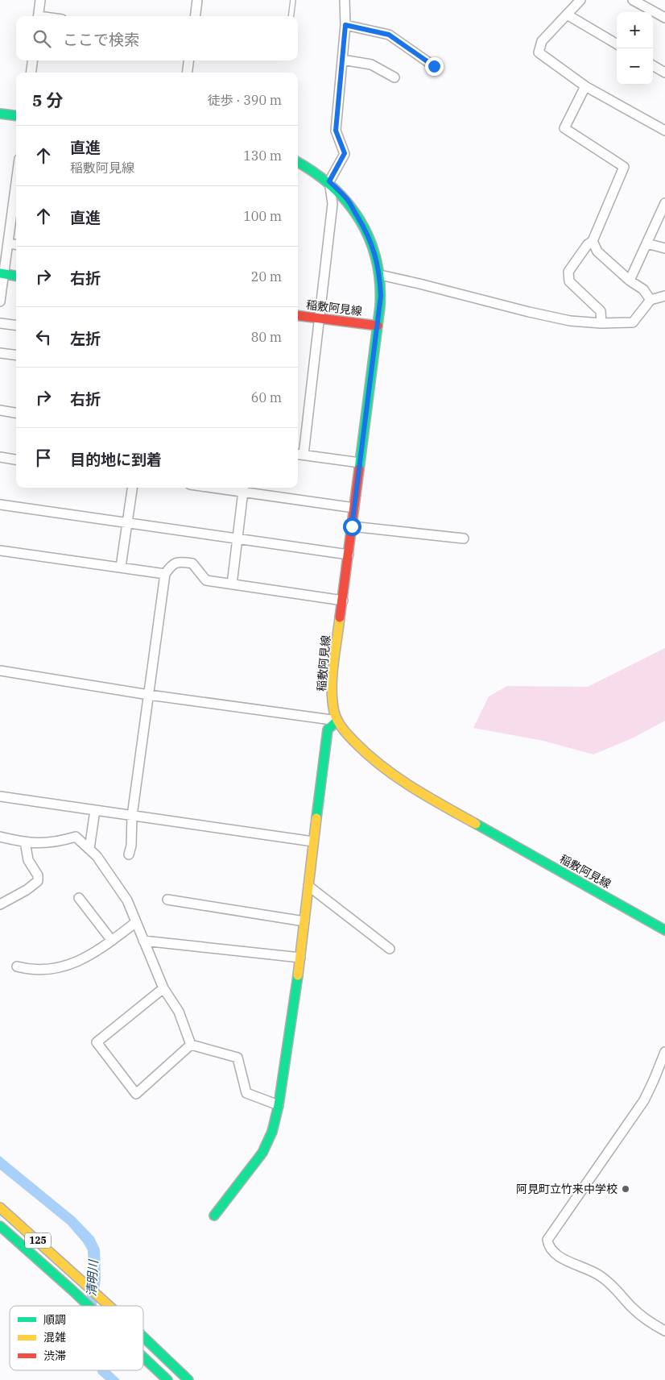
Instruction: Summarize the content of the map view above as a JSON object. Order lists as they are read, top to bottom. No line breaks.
{"streets":{"main road":["稲敷阿見線","125"]},"water":["清明川"],"places":["阿見町立竹来中学校"],"legend":["順調","混雑","渋滞"],"page":{"map_buttons":["+","−"],"search":"ここで検索","heading":["5 分","徒歩 · 390 m"],"list":[["直進","稲敷阿見線","130 m"],["直進","100 m"],["右折","20 m"],["左折","80 m"],["右折","60 m"],"目的地に到着"]}}
